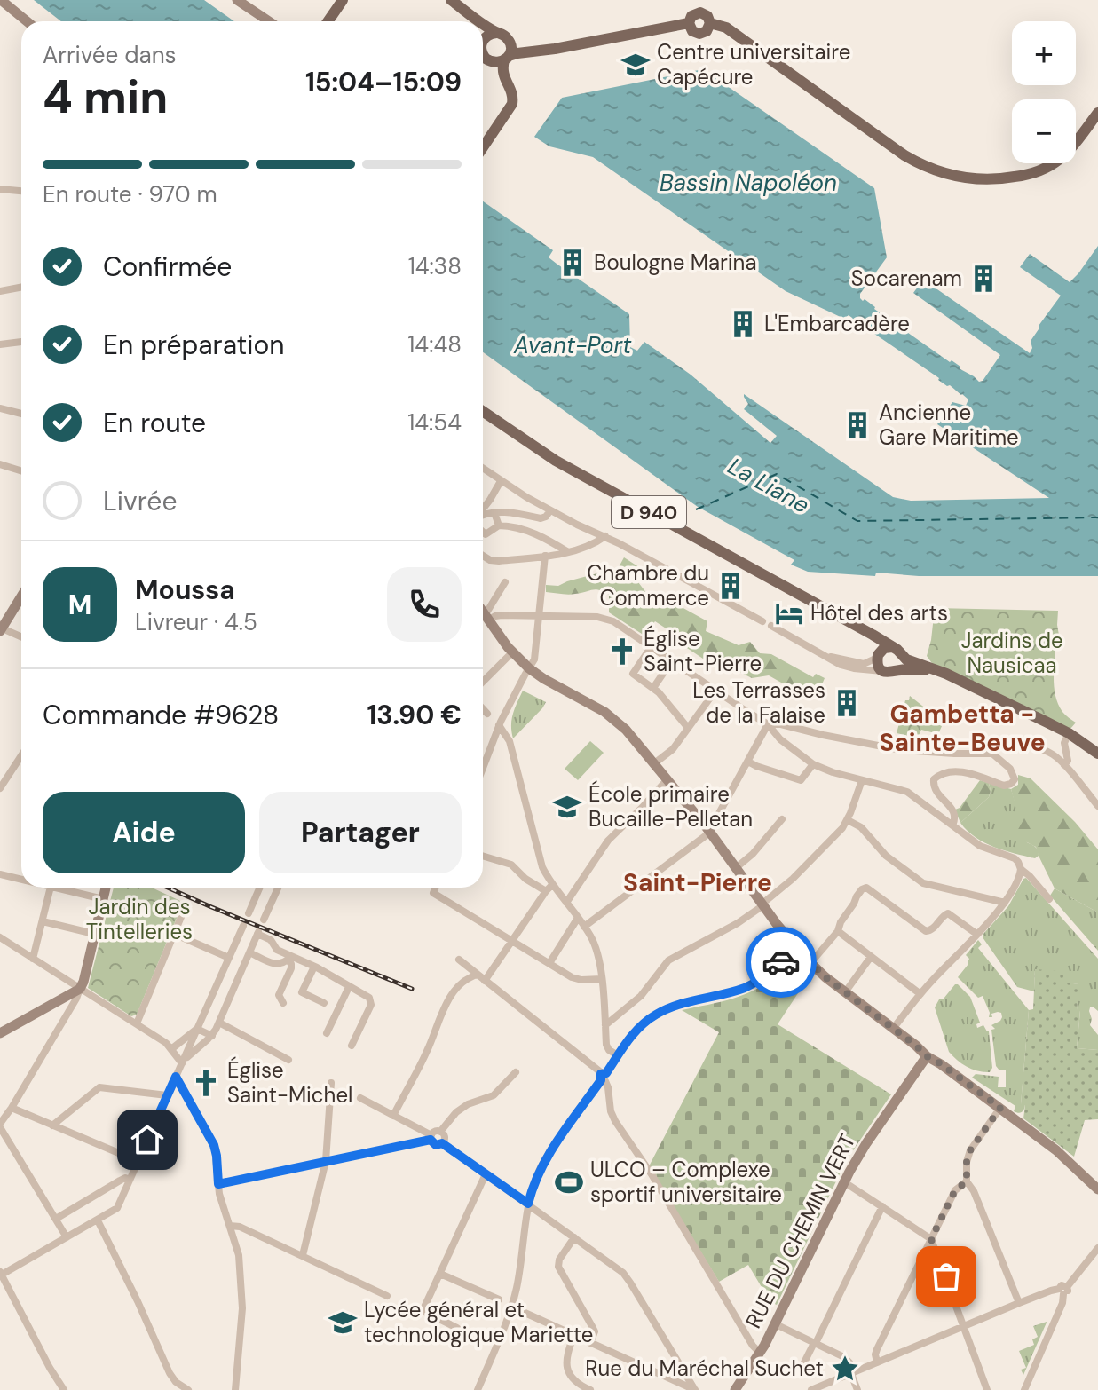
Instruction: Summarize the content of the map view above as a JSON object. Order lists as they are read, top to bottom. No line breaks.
{"streets":{"main road":["D 940"],"street":["RUE DU CHEMIN VERT"]},"districts":["Gambetta - Sainte-Beuve","Saint-Pierre"],"water":["Bassin Napoléon","Avant-Port","La Liane"],"parks":["Jardins de Nausicaa","Jardin des Tintelleries"],"places":{"school or university":["Centre universitaire Capécure","École primaire Bucaille-Pelletan","Lycée général et technologique Mariette"],"building":["Boulogne Marina","Socarenam","L'Embarcadère","Ancienne Gare Maritime","Chambre du Commerce","Les Terrasses de la Falaise"],"hotel":["Hôtel des arts"],"church":["Église Saint-Pierre","Église Saint-Michel"],"sports":["ULCO – Complexe sportif universitaire"],"place":["Rue du Maréchal Suchet"]},"page":{"map_buttons":["+","−"],"heading":["4 min","Arrivée dans","15:04–15:09"],"panel":["Moussa","Livreur · 4.5","Commande #9628","13.90 €"],"bar":"En route · 970 m","list":[["Confirmée","14:38"],["En préparation","14:48"],["En route","14:54"],"Livrée"],"round":"M","buttons":["Aide","Partager"]}}
